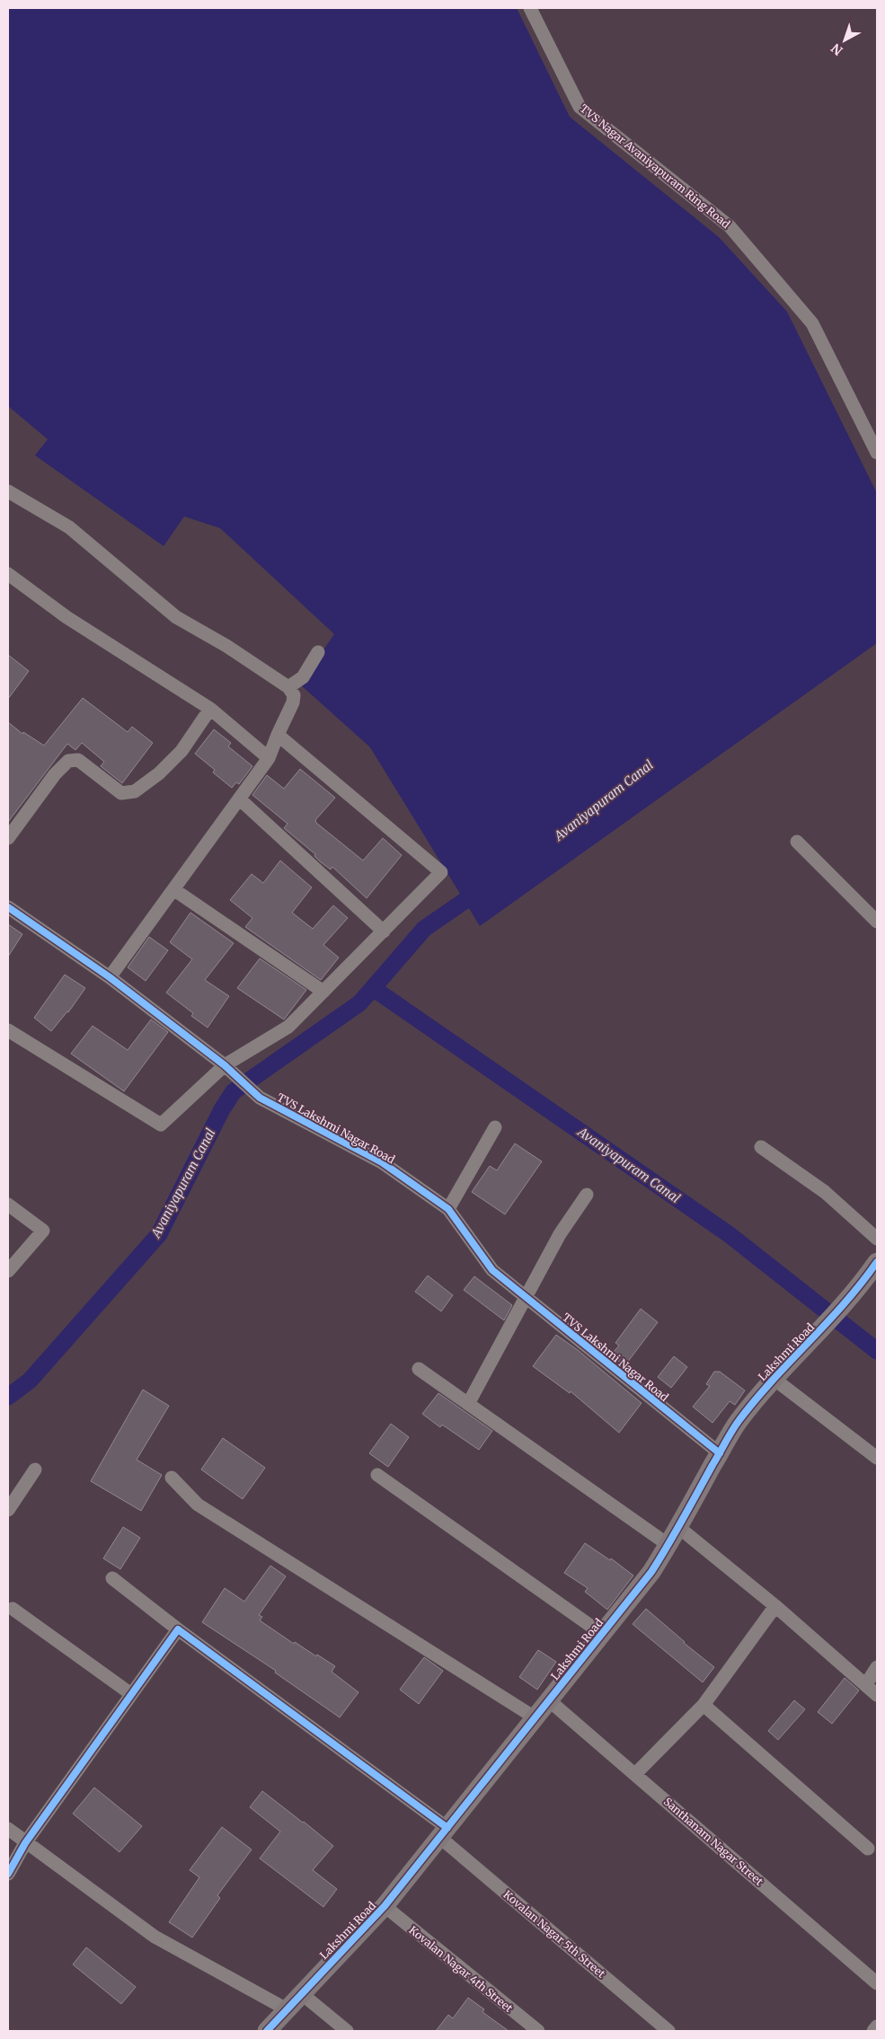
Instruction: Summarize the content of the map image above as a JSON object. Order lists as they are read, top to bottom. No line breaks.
{"streets":{"street":["TVS Nagar Avaniyapuram Ring Road","TVS Lakshmi Nagar Road","Lakshmi Road","Santhanam Nagar Street","Kovalan Nagar 5th Street","Kovalan Nagar 4th Street"]},"crossings":[["TVS Lakshmi Nagar Road","Lakshmi Road"],["Lakshmi Road","Santhanam Nagar Street"],["Lakshmi Road","Kovalan Nagar 5th Street"],["Lakshmi Road","Kovalan Nagar 4th Street"]],"water":["Avaniyapuram Canal"],"north":"bottom left"}
